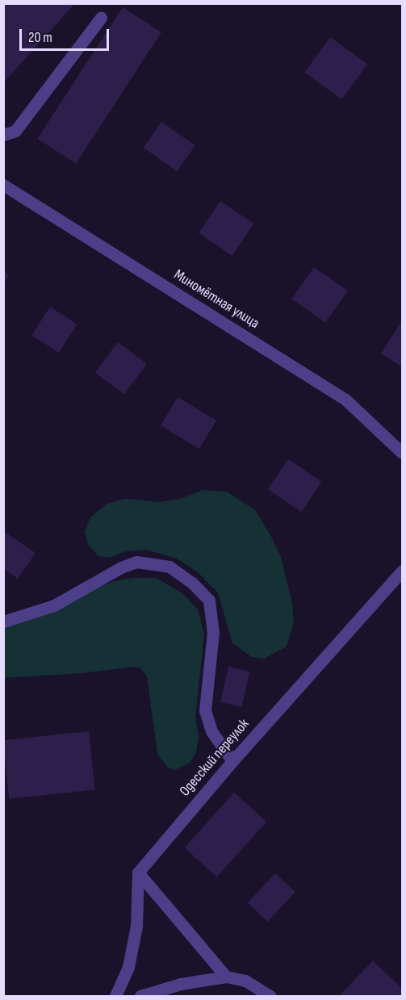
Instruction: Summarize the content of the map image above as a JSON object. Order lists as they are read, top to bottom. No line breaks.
{"streets":{"street":["Миномётная улица","Одесский переулок"]},"scale_bar":"20 m"}
